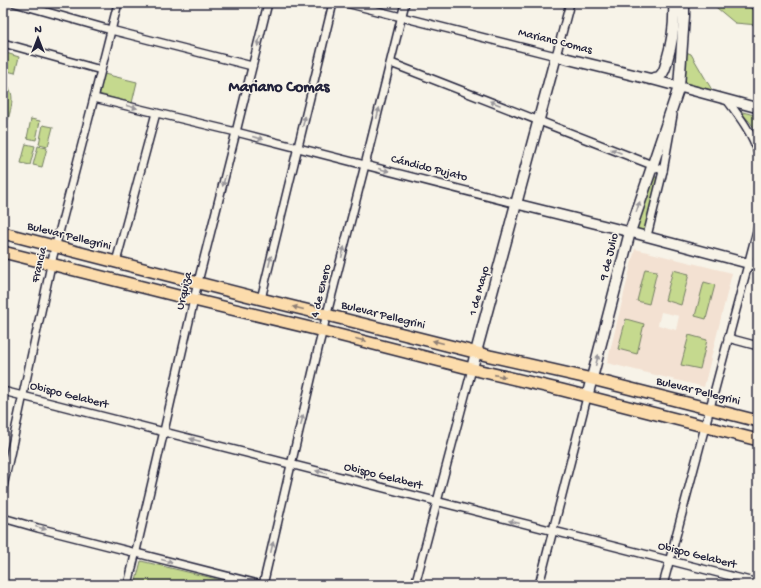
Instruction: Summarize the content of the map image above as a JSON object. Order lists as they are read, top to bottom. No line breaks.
{"streets":{"main road":["Mariano Comas","Bulevar Pellegrini","9 de Julio","1 de Mayo"],"street":["Cándido Pujato","Francia","Urquiza","4 de Enero","Obispo Gelabert"]},"crossings":[["Mariano Comas","9 de Julio"],["Mariano Comas","4 de Enero"],["Mariano Comas","1 de Mayo"],["Cándido Pujato","9 de Julio"],["Cándido Pujato","Francia"],["Cándido Pujato","Urquiza"],["Cándido Pujato","4 de Enero"],["Cándido Pujato","1 de Mayo"],["Bulevar Pellegrini","9 de Julio"],["Bulevar Pellegrini","Francia"],["Bulevar Pellegrini","Urquiza"],["Bulevar Pellegrini","4 de Enero"],["Bulevar Pellegrini","1 de Mayo"],["9 de Julio","Obispo Gelabert"],["Francia","Obispo Gelabert"],["Urquiza","Obispo Gelabert"],["4 de Enero","Obispo Gelabert"],["1 de Mayo","Obispo Gelabert"]],"one_way":["Cándido Pujato","9 de Julio","Urquiza","4 de Enero","Obispo Gelabert"],"districts":["Mariano Comas"],"north":"top"}
